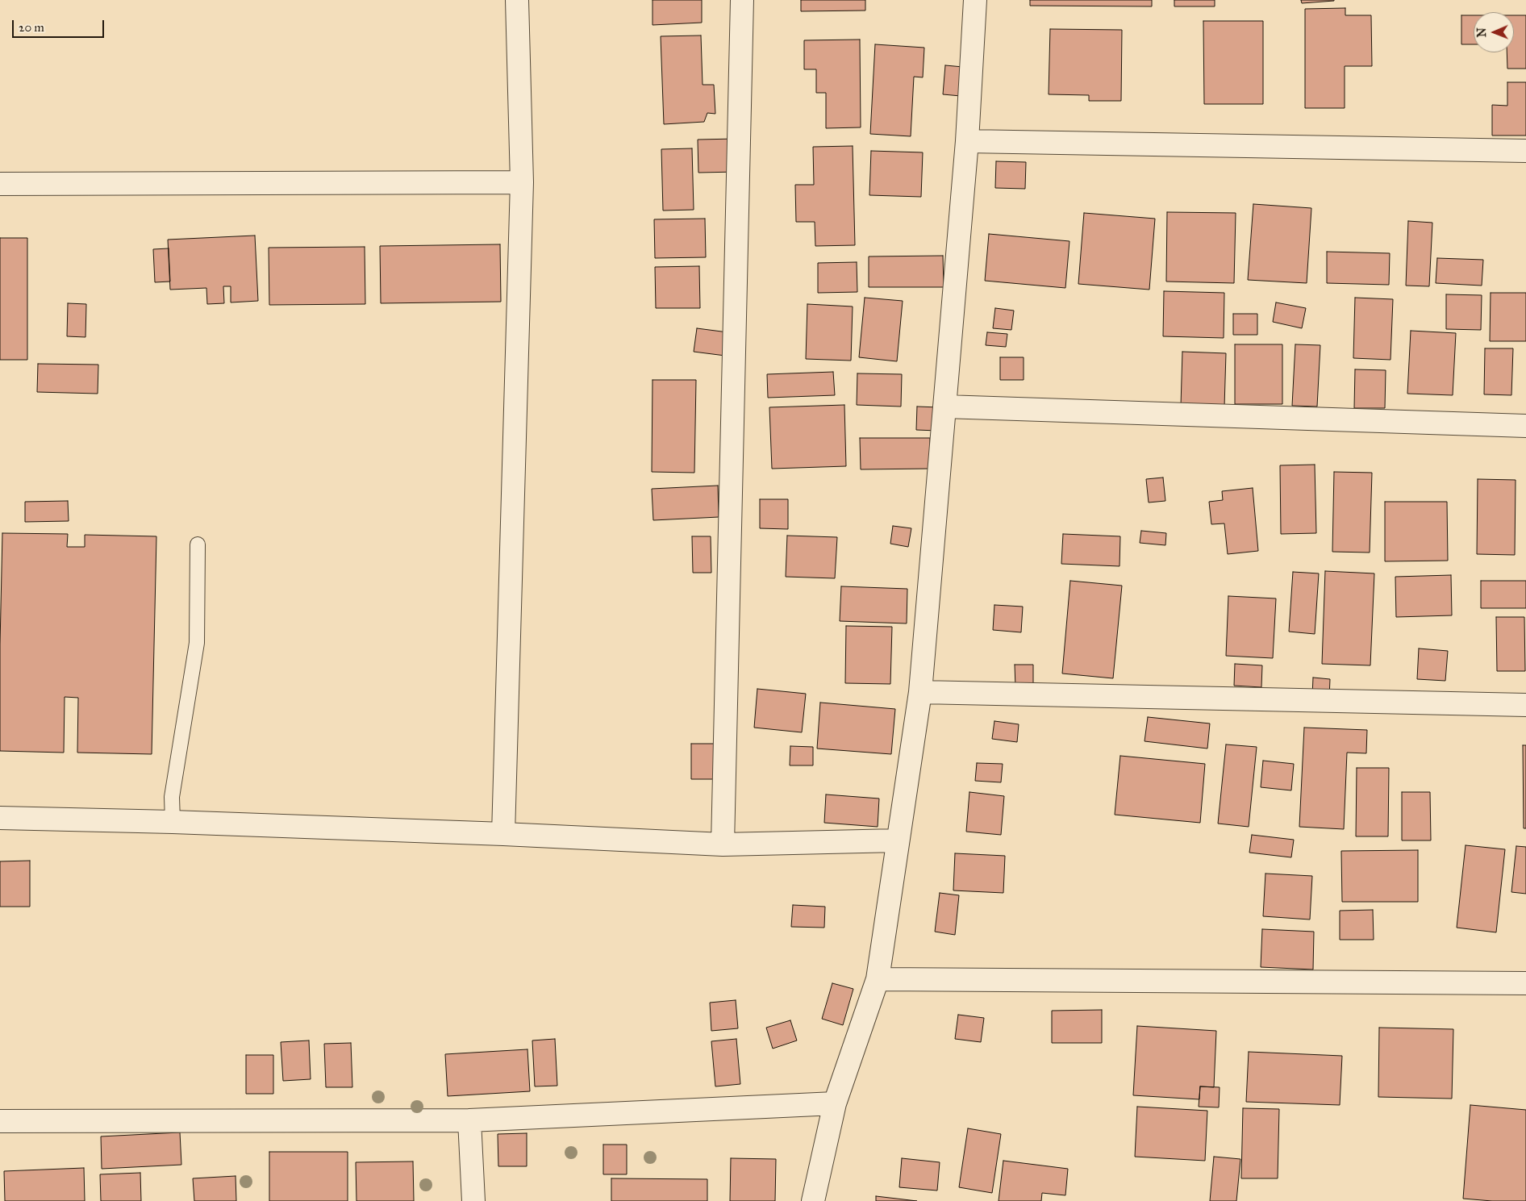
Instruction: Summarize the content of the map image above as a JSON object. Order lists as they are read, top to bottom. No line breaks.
{"scale_bar":"20 m","north":"left"}
